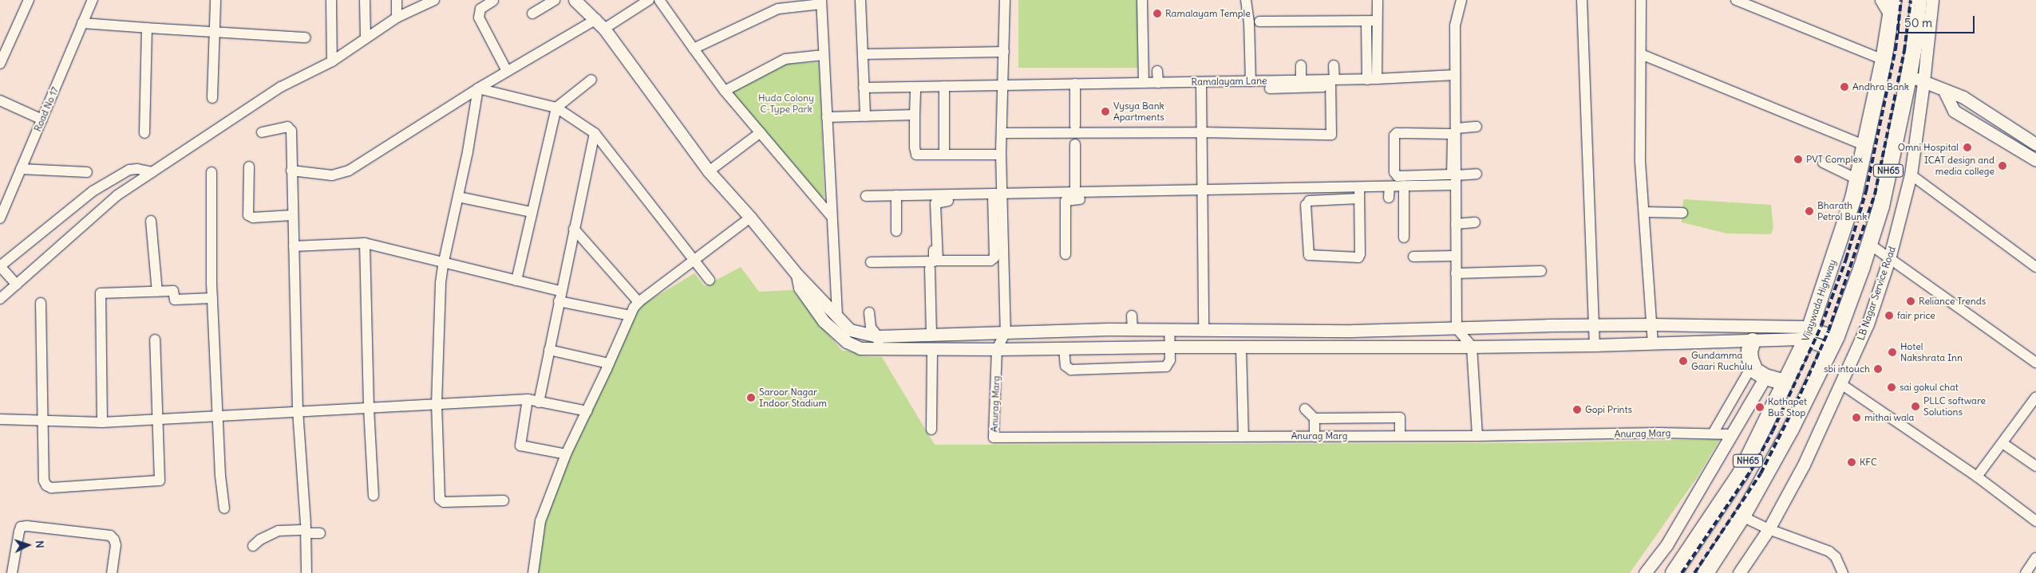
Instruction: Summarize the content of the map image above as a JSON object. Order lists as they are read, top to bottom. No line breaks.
{"streets":{"highway":["NH65","Vijaywada Highway"],"street":["Ramalayam Lane","Road No 17","LB Nagar Service Road","Anurag Marg"]},"parks":["Huda Colony C-Type Park"],"places":["Ramalayam Temple","Andhra Bank","Vysya Bank Apartments","Omni Hospital","PVT Complex","ICAT design and media college","Bharath Petrol Bunk","Reliance Trends","fair price","Hotel Nakshrata Inn","Gundamma Gaari Ruchulu","sbi intouch","sai gokul chat","Saroor Nagar Indoor Stadium","PLLC software Solutions","Kothapet Bus Stop","Gopi Prints","mithai wala","KFC"],"scale_bar":"50 m","north":"right"}
